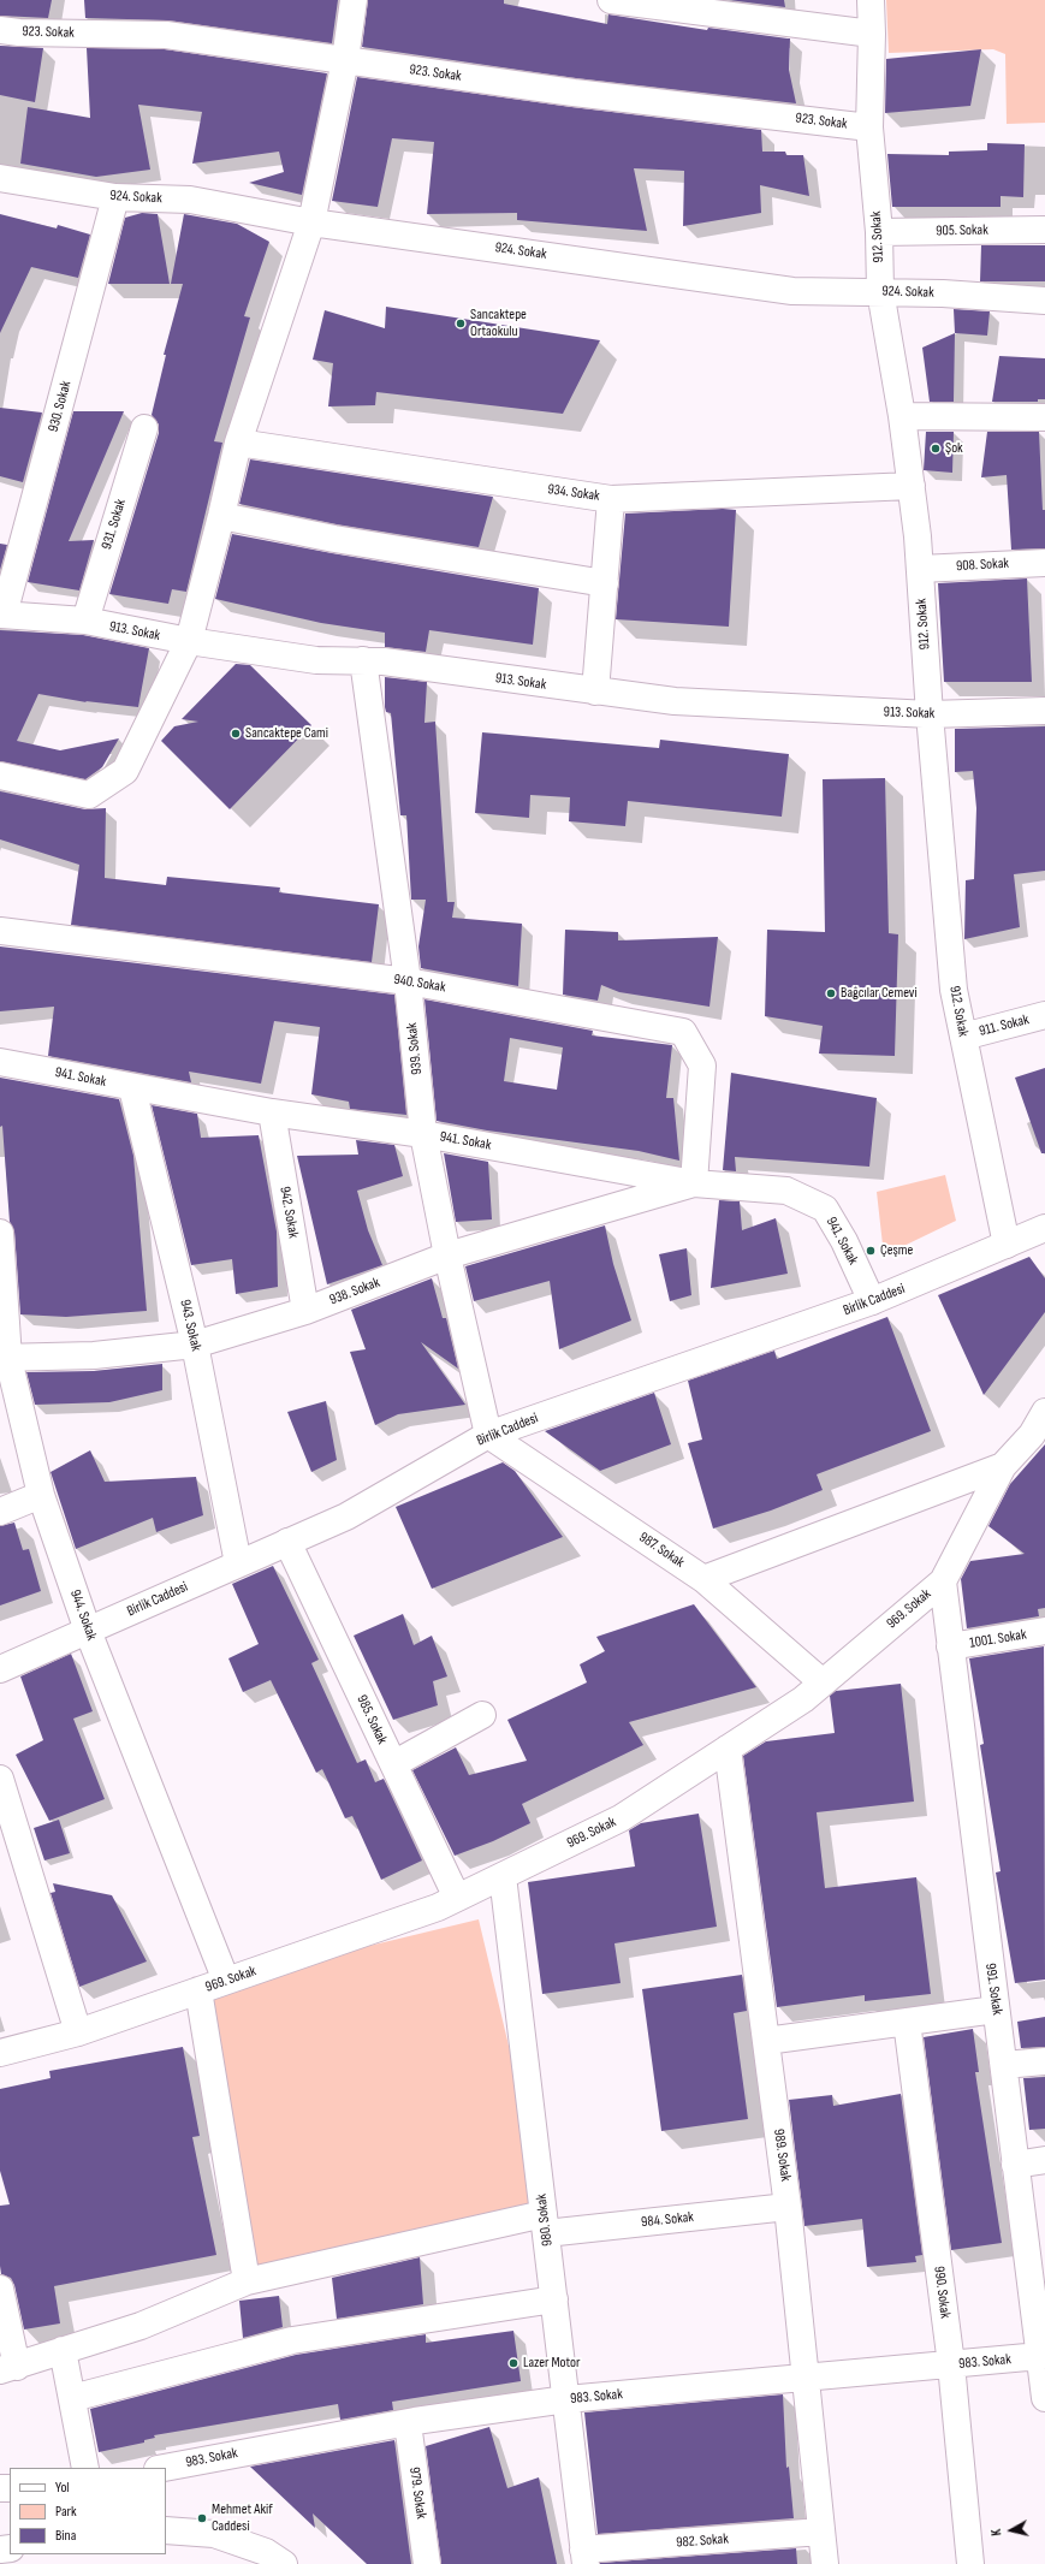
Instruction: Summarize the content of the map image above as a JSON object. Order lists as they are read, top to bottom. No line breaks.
{"streets":{"street":["923. Sokak","924. Sokak","905. Sokak","912. Sokak","930. Sokak","934. Sokak","931. Sokak","908. Sokak","913. Sokak","940. Sokak","911. Sokak","939. Sokak","941. Sokak","942. Sokak","938. Sokak","Birlik Caddesi","943. Sokak","987. Sokak","969. Sokak","944. Sokak","1001. Sokak","985. Sokak","991. Sokak","989. Sokak","980. Sokak","984. Sokak","990. Sokak","983. Sokak","979. Sokak","982. Sokak"]},"crossings":[["923. Sokak","912. Sokak"],["924. Sokak","912. Sokak"],["924. Sokak","930. Sokak"],["905. Sokak","912. Sokak"],["912. Sokak","934. Sokak"],["912. Sokak","908. Sokak"],["912. Sokak","913. Sokak"],["912. Sokak","911. Sokak"],["912. Sokak","Birlik Caddesi"],["930. Sokak","913. Sokak"],["931. Sokak","913. Sokak"],["913. Sokak","939. Sokak"],["940. Sokak","939. Sokak"],["940. Sokak","941. Sokak"],["940. Sokak","938. Sokak"],["939. Sokak","941. Sokak"],["939. Sokak","938. Sokak"],["939. Sokak","Birlik Caddesi"],["939. Sokak","987. Sokak"],["941. Sokak","942. Sokak"],["941. Sokak","938. Sokak"],["941. Sokak","Birlik Caddesi"],["941. Sokak","943. Sokak"],["942. Sokak","938. Sokak"],["938. Sokak","943. Sokak"],["938. Sokak","944. Sokak"],["Birlik Caddesi","943. Sokak"],["Birlik Caddesi","987. Sokak"],["Birlik Caddesi","944. Sokak"],["Birlik Caddesi","985. Sokak"],["987. Sokak","969. Sokak"],["969. Sokak","944. Sokak"],["969. Sokak","985. Sokak"],["969. Sokak","991. Sokak"],["969. Sokak","989. Sokak"],["969. Sokak","980. Sokak"],["1001. Sokak","991. Sokak"],["991. Sokak","983. Sokak"],["989. Sokak","984. Sokak"],["989. Sokak","983. Sokak"],["989. Sokak","982. Sokak"],["980. Sokak","984. Sokak"],["980. Sokak","983. Sokak"],["980. Sokak","982. Sokak"],["990. Sokak","983. Sokak"],["983. Sokak","979. Sokak"]],"places":["Sancaktepe Ortaokulu","Şok","Sancaktepe Cami","Bağcılar Cemevi","Çeşme","Lazer Motor","Mehmet Akif Caddesi"],"legend":["Yol","Park","Bina"],"north":"left"}
